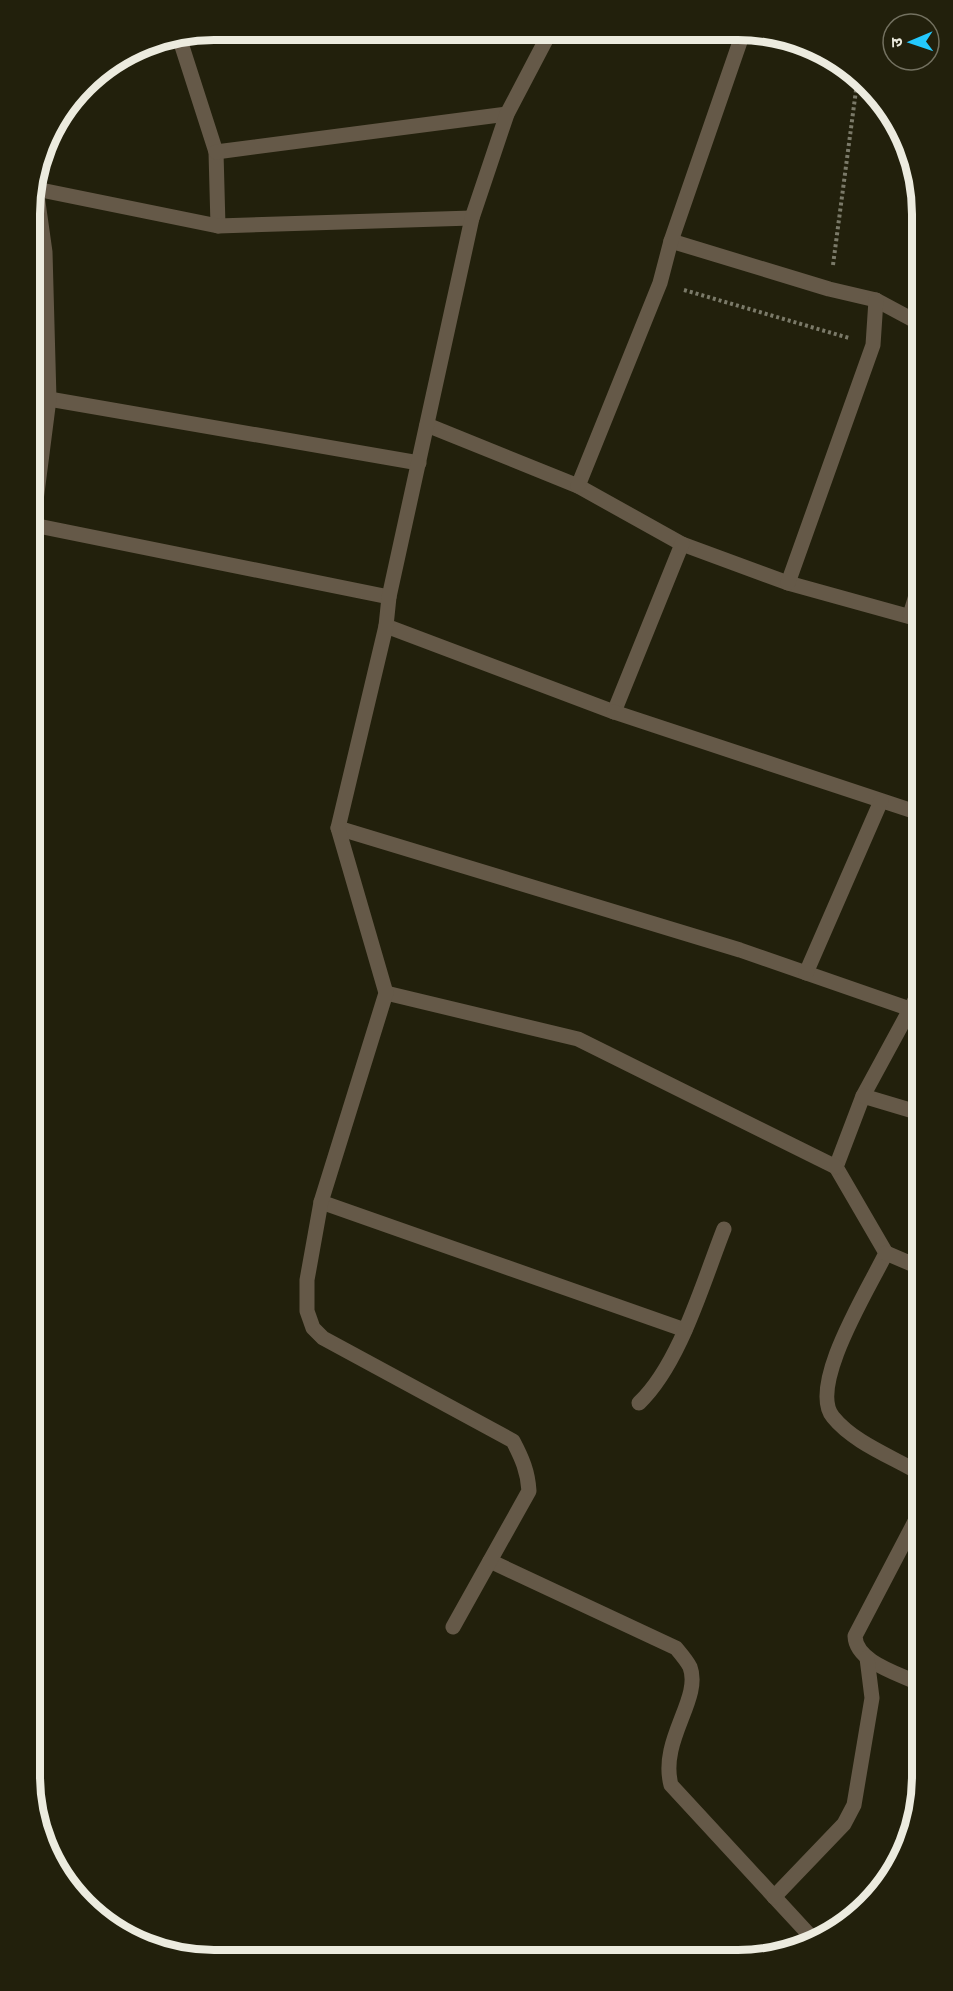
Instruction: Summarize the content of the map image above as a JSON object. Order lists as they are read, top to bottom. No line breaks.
{"north":"left"}
